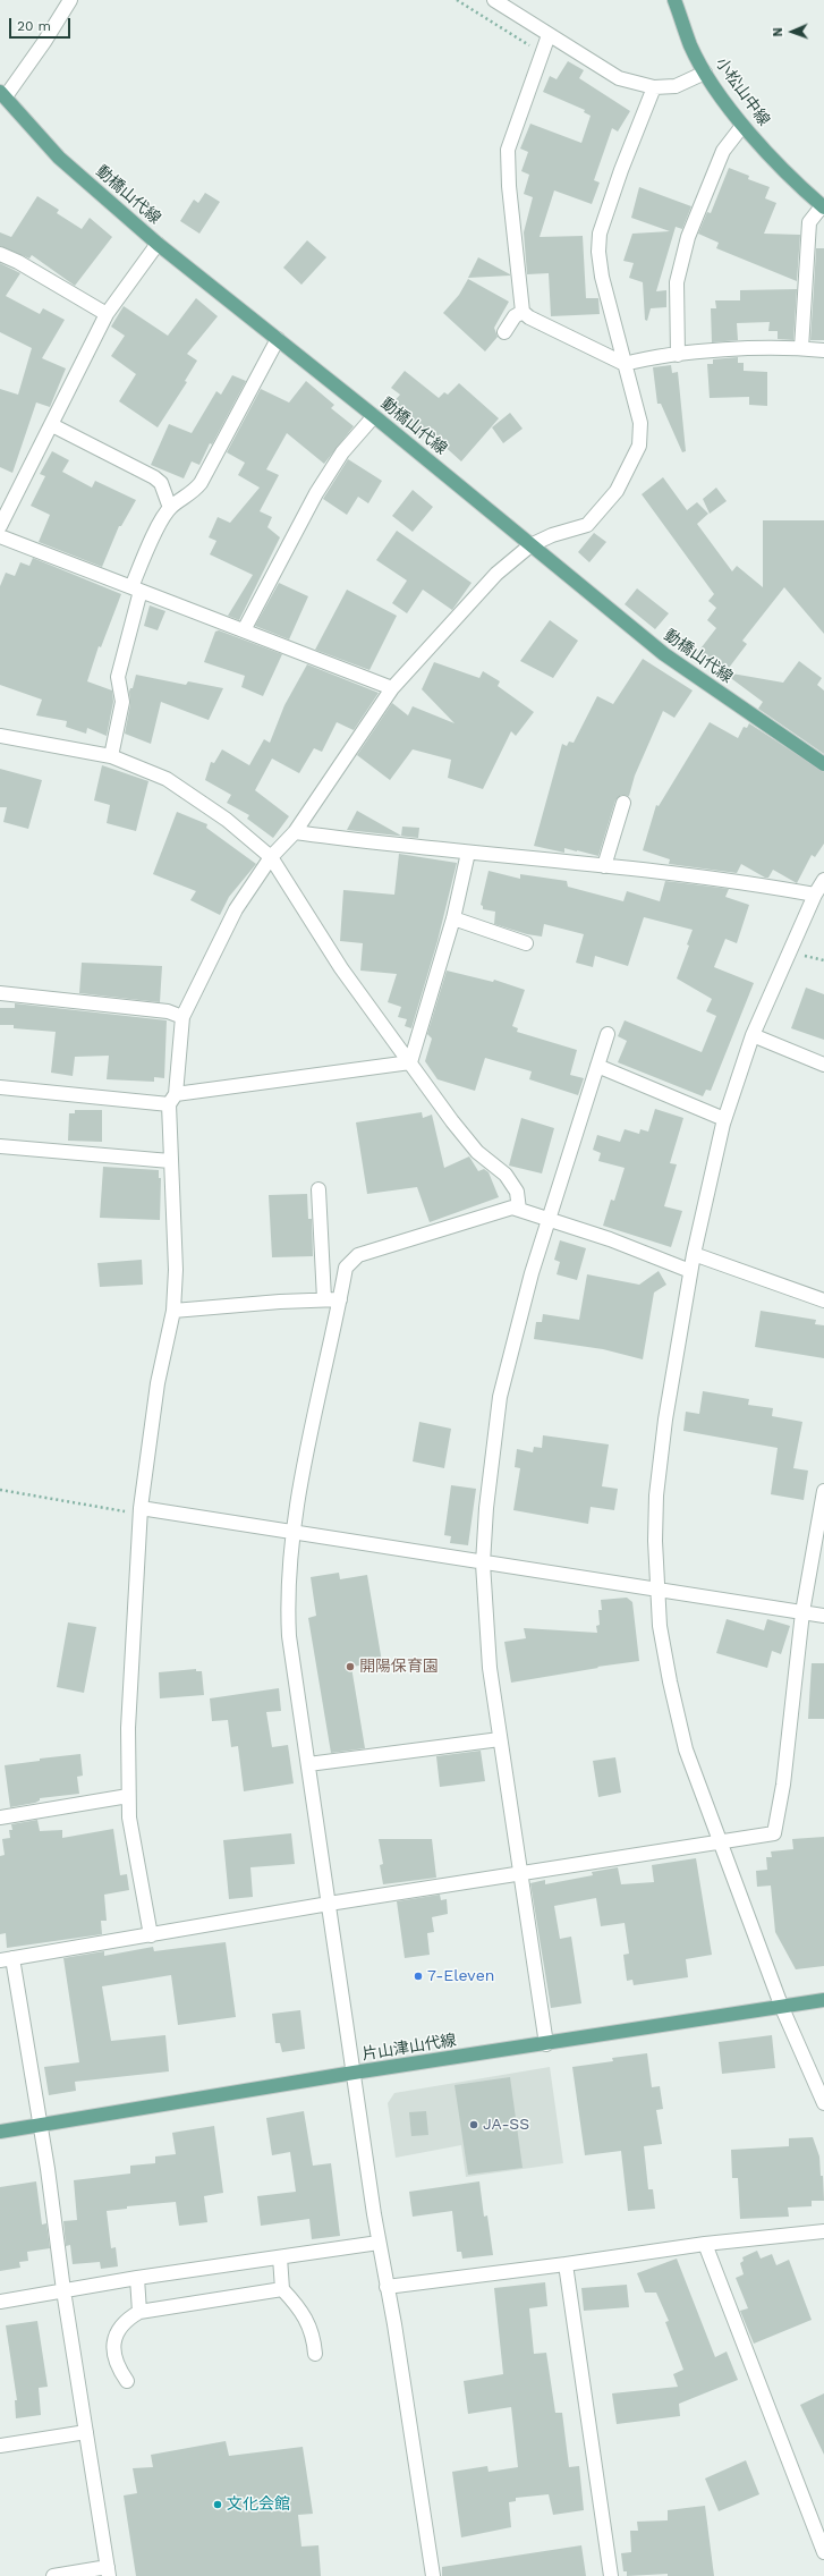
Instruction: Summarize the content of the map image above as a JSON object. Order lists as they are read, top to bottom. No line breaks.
{"streets":{"main road":["小松山中線","動橋山代線","片山津山代線"]},"places":["開陽保育園","7-Eleven","JA-SS","文化会館"],"scale_bar":"20 m","north":"left"}
